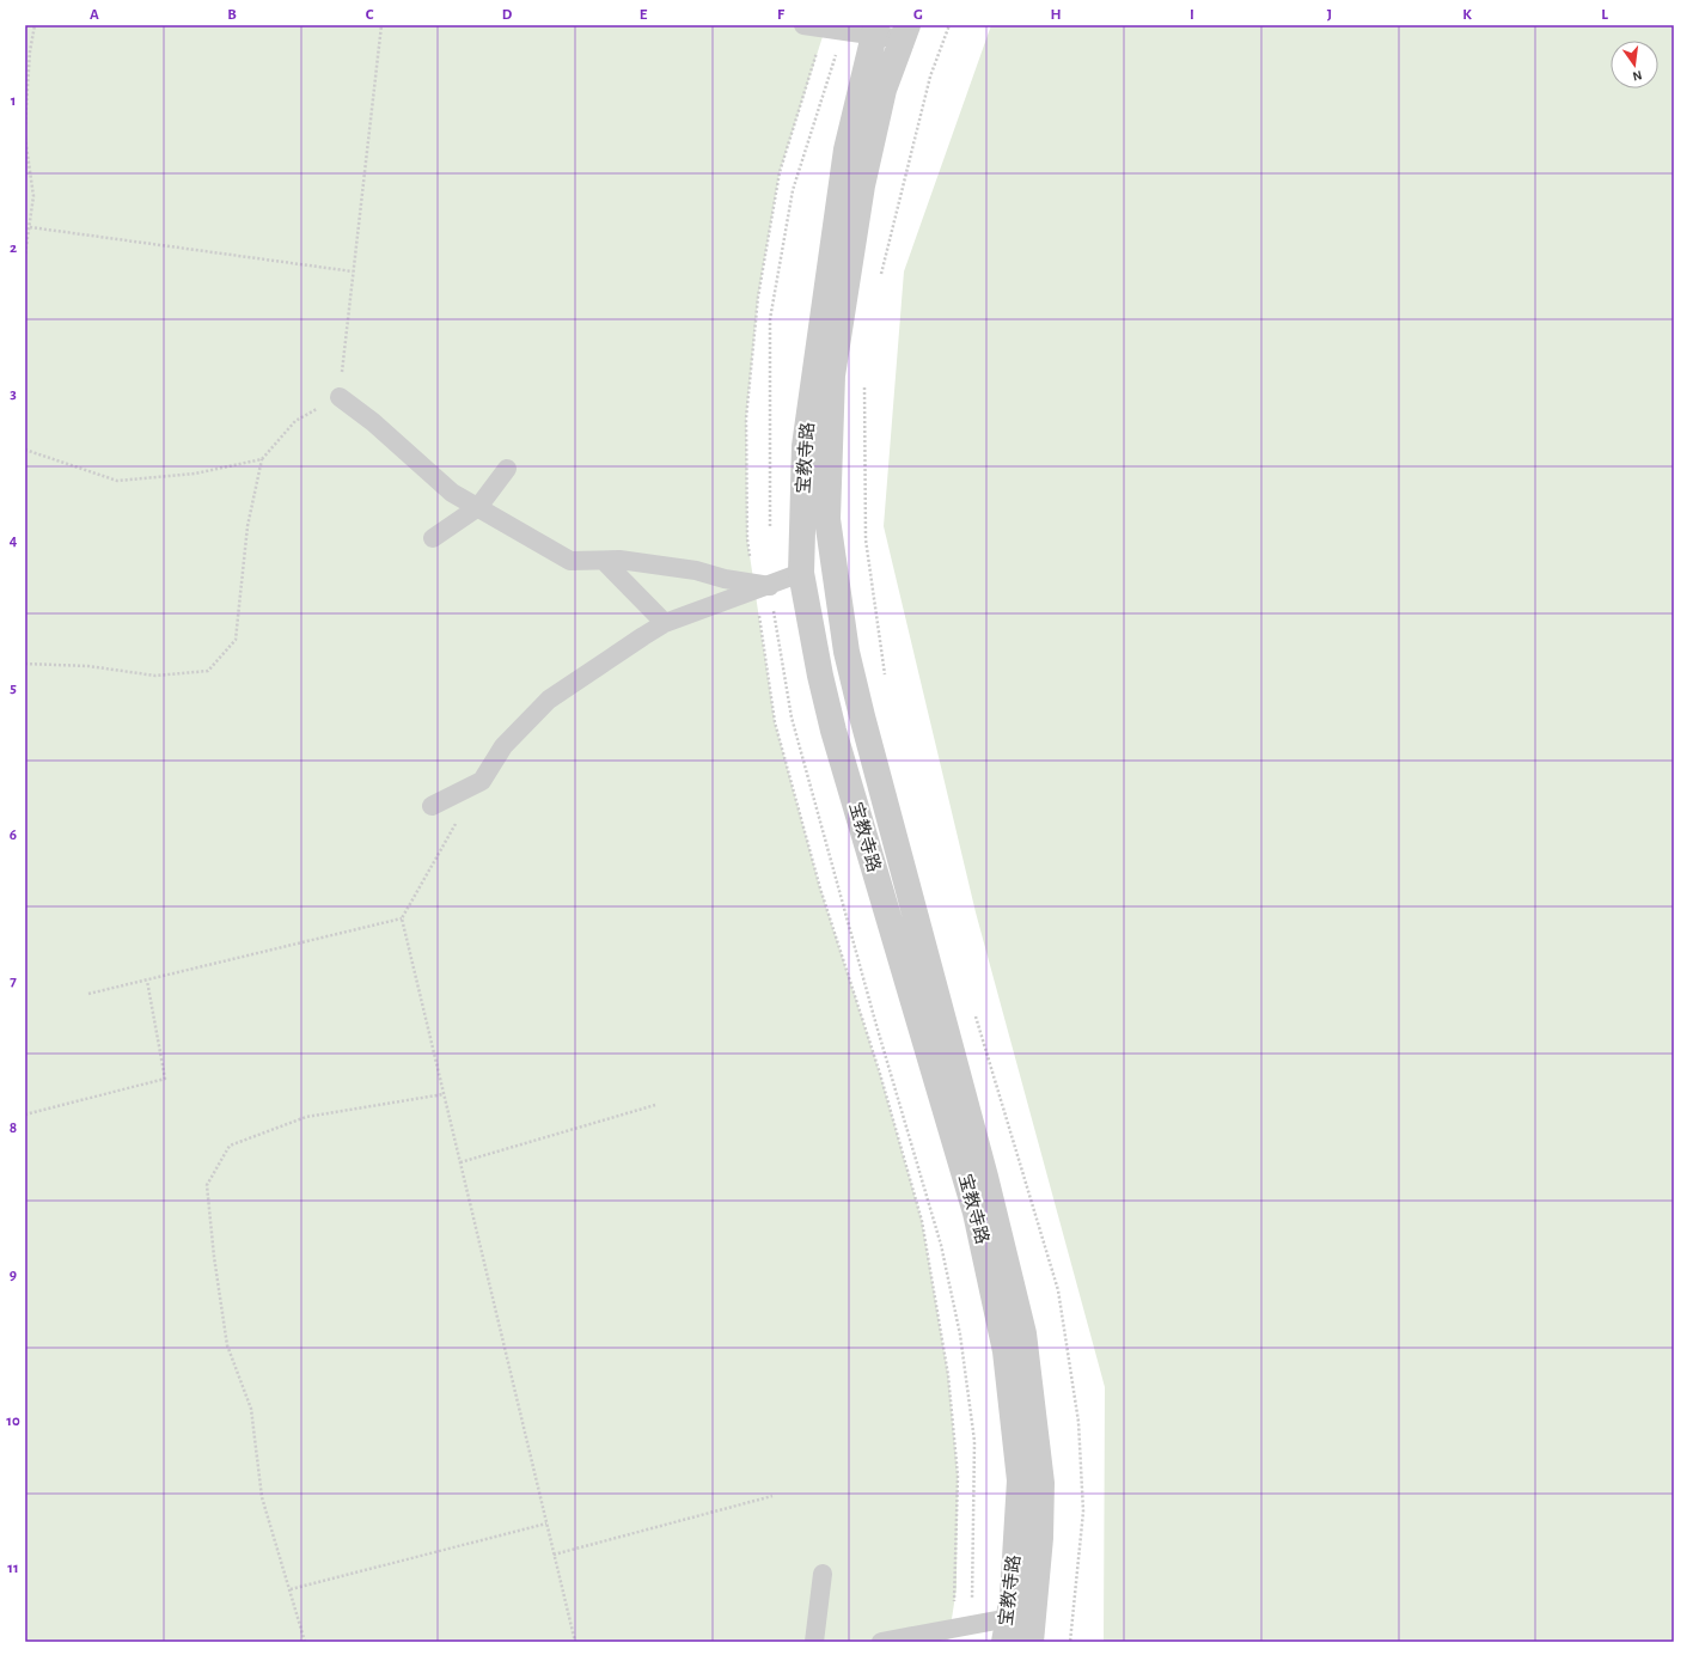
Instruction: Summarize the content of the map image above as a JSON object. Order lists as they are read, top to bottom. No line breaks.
{"streets":{"street":["宝教寺路"]},"north":"bottom","grid":{"columns":["A","B","C","D","E","F","G","H","I","J","K","L"],"rows":["1","2","3","4","5","6","7","8","9","10","11"]}}
